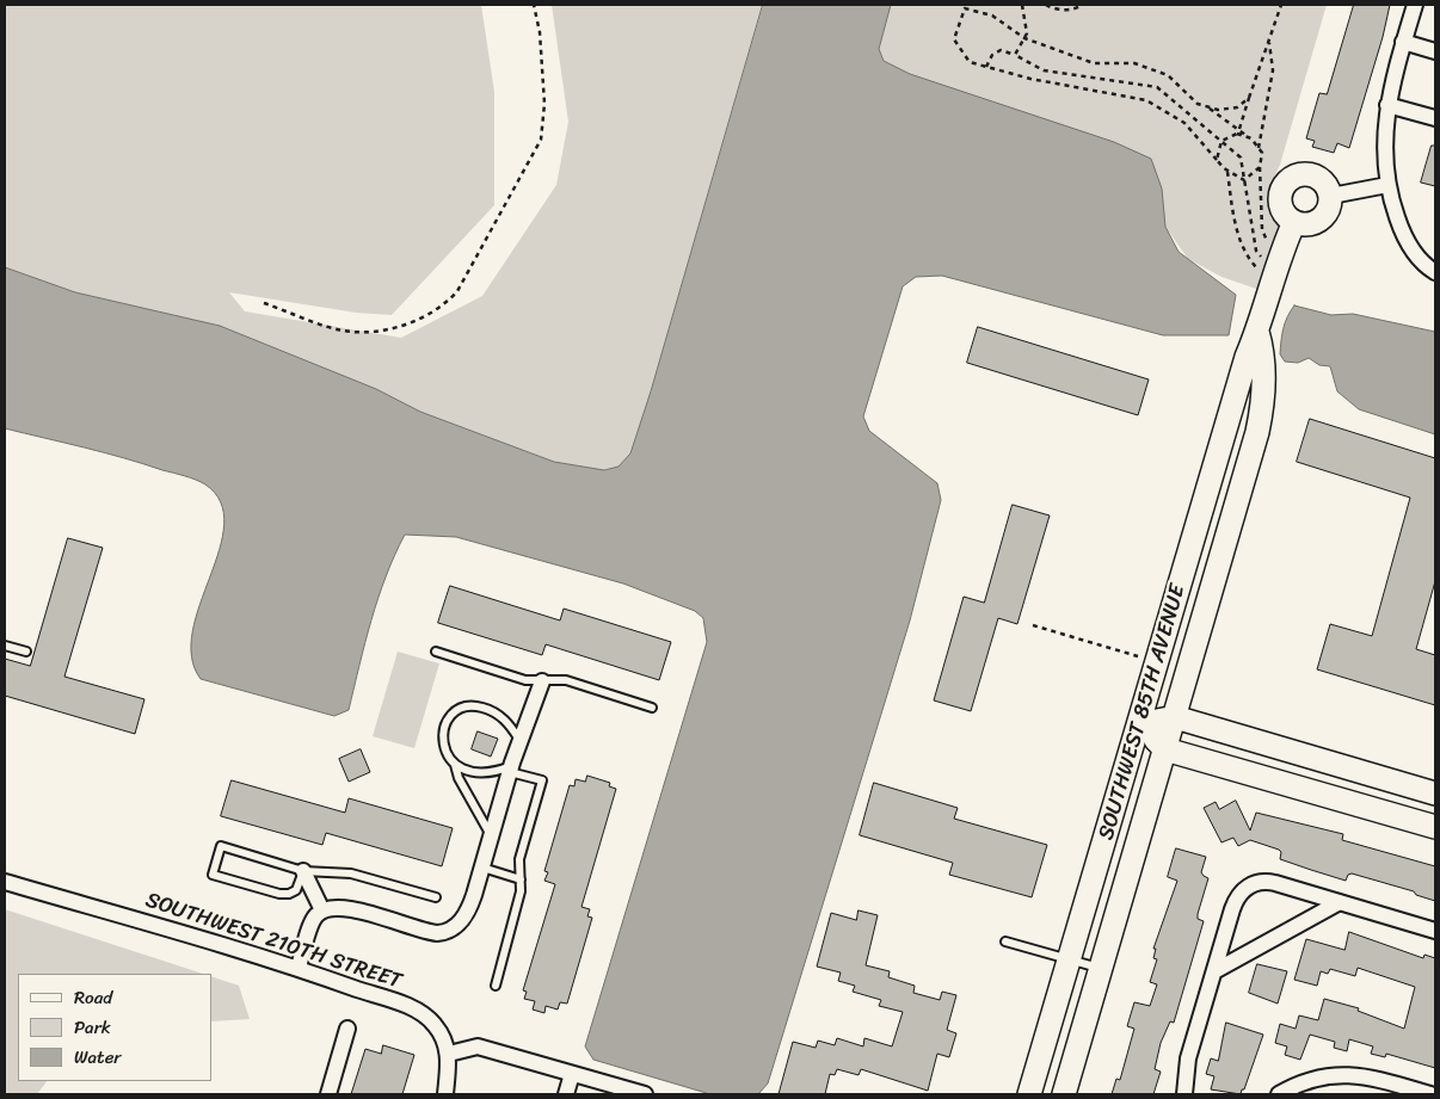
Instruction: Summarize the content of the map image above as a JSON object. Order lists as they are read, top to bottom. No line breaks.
{"streets":{"street":["SOUTHWEST 85TH AVENUE","SOUTHWEST 210TH STREET"]},"legend":["Road","Park","Water"]}
